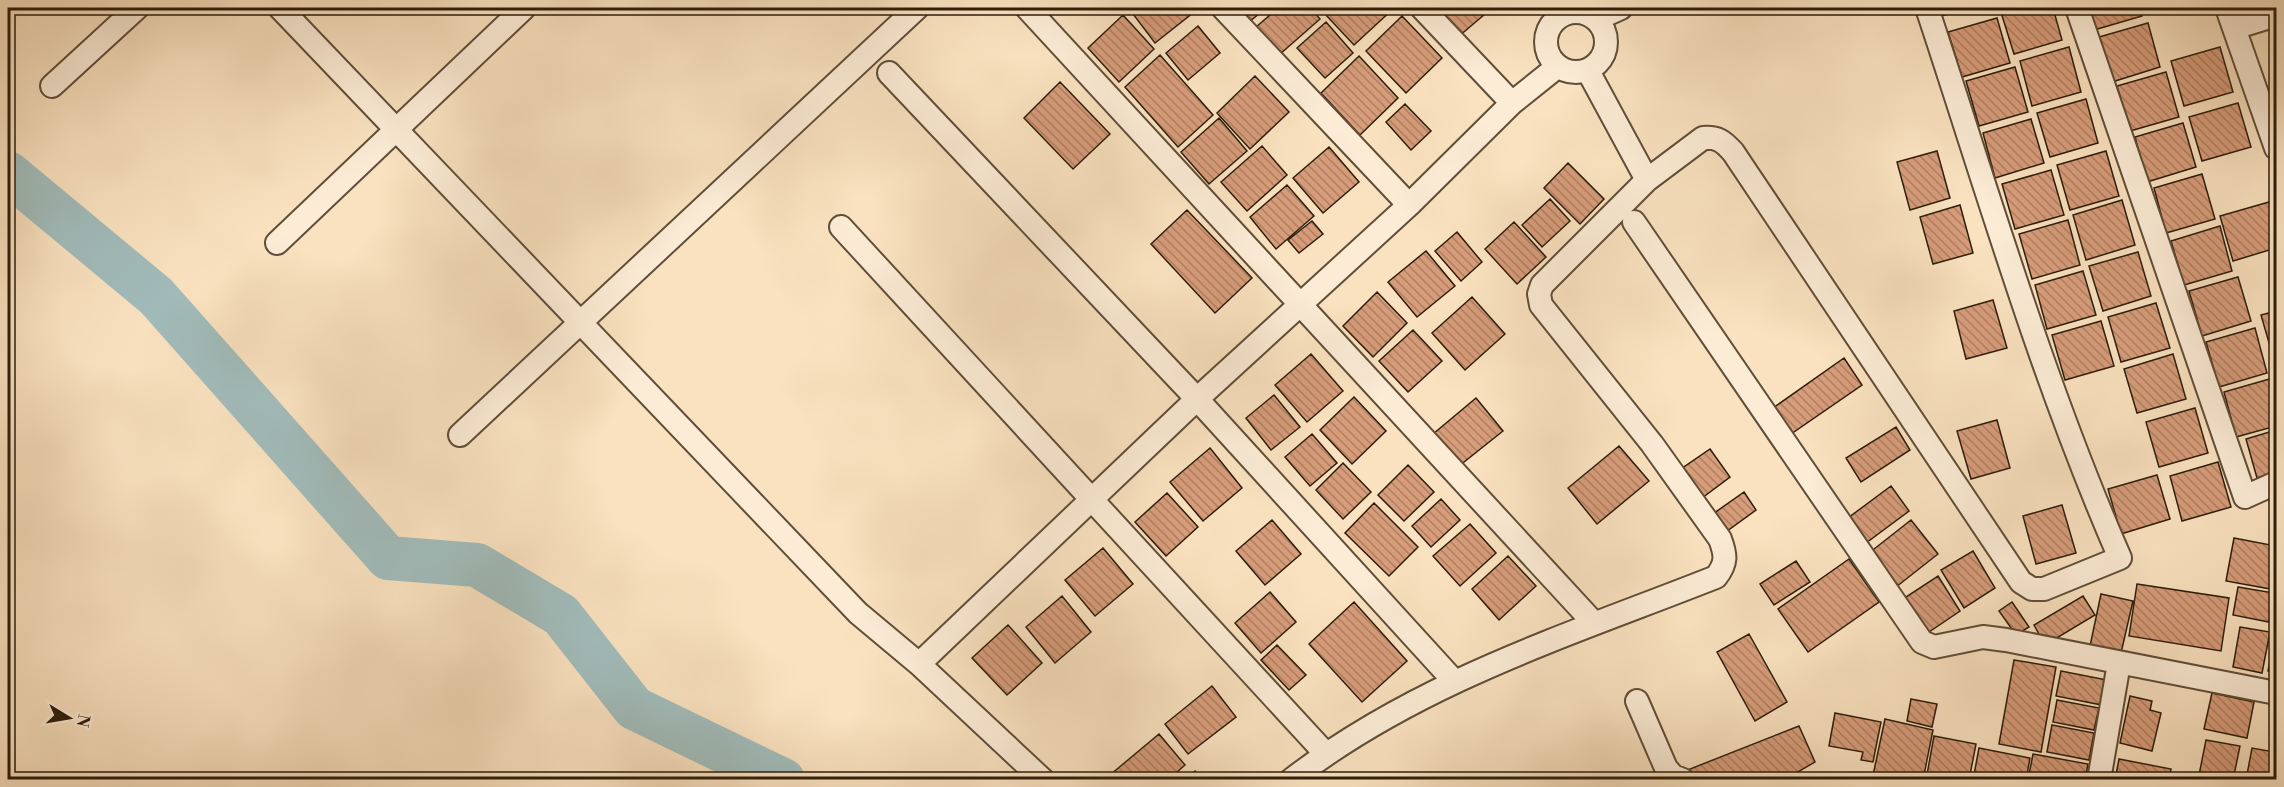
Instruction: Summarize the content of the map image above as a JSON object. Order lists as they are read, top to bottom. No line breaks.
{"north":"right"}
